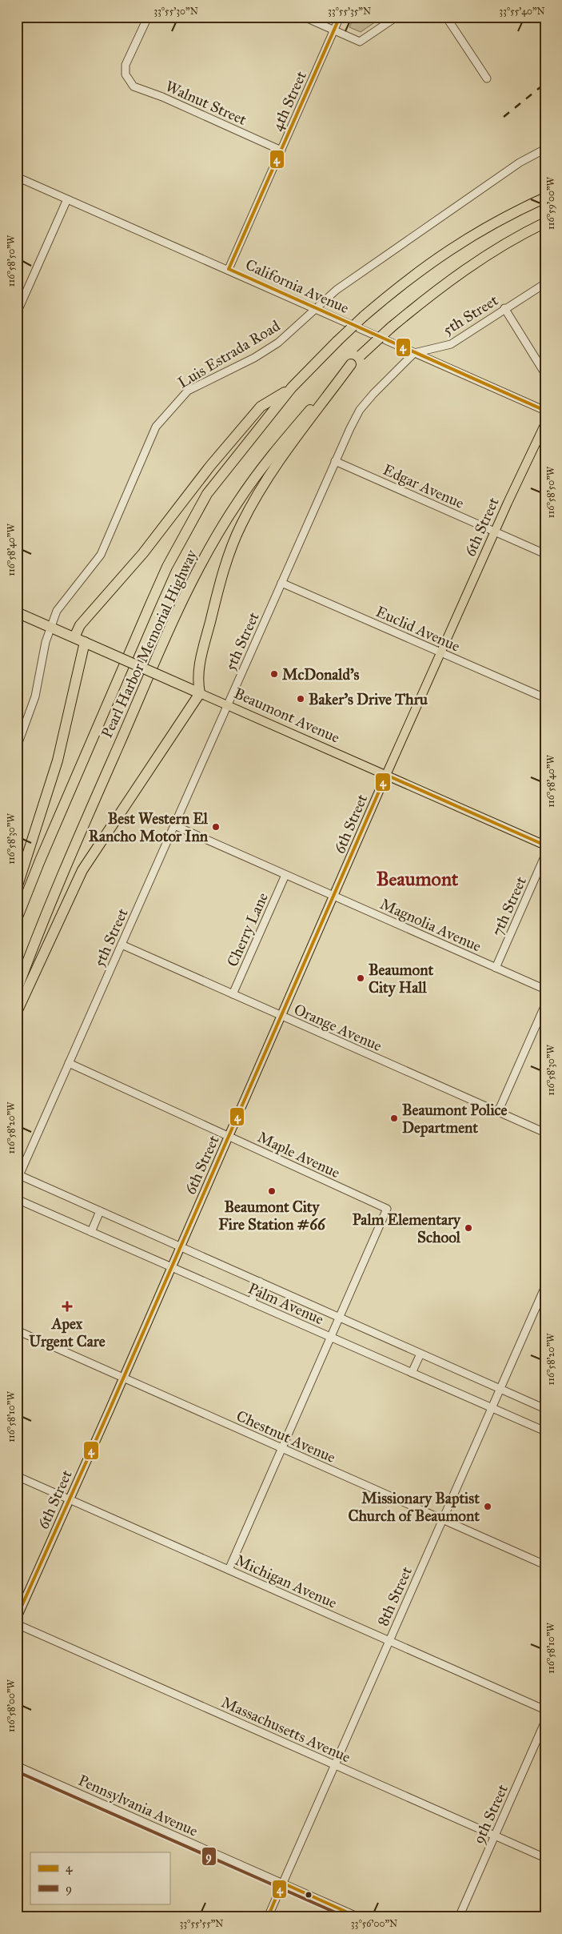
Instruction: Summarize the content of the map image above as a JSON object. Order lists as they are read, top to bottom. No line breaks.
{"streets":{"highway":["Pearl Harbor Memorial Highway","Beaumont Avenue"],"main road":["6th Street"],"street":["4th Street","Walnut Street","California Avenue","5th Street","Luis Estrada Road","Edgar Avenue","Euclid Avenue","7th Street","Magnolia Avenue","Cherry Lane","Orange Avenue","Maple Avenue","Palm Avenue","Chestnut Avenue","Michigan Avenue","8th Street","Massachusetts Avenue","Pennsylvania Avenue","9th Street"]},"crossings":[["4th Street","Walnut Street"],["4th Street","California Avenue"],["California Avenue","5th Street"],["California Avenue","Luis Estrada Road"],["5th Street","Edgar Avenue"],["5th Street","Euclid Avenue"],["5th Street","Beaumont Avenue"],["5th Street","Magnolia Avenue"],["5th Street","Orange Avenue"],["5th Street","Maple Avenue"],["5th Street","Palm Avenue"],["Luis Estrada Road","Beaumont Avenue"],["Edgar Avenue","6th Street"],["6th Street","Euclid Avenue"],["6th Street","Beaumont Avenue"],["6th Street","Magnolia Avenue"],["6th Street","Orange Avenue"],["6th Street","Maple Avenue"],["6th Street","Palm Avenue"],["6th Street","Chestnut Avenue"],["6th Street","Michigan Avenue"],["7th Street","Magnolia Avenue"],["Magnolia Avenue","Cherry Lane"],["Cherry Lane","Orange Avenue"],["Maple Avenue","Palm Avenue"],["Palm Avenue","8th Street"],["Chestnut Avenue","8th Street"],["Michigan Avenue","8th Street"],["8th Street","Massachusetts Avenue"],["8th Street","Pennsylvania Avenue"],["Massachusetts Avenue","9th Street"]],"districts":["Beaumont"],"places":{"other":["McDonald's","Baker's Drive Thru","Best Western El Rancho Motor Inn","Beaumont City Hall","Beaumont Police Department","Beaumont City Fire Station #66","Palm Elementary School","Missionary Baptist Church of Beaumont"],"health":["Apex Urgent Care"]},"lines":["transit line 4","transit line 9"],"legend":["4","9"],"coordinates":["33°55'30\"N","33°55'35\"N","33°55'40\"N","116°59'00\"W","116°58'50\"W","116°58'40\"W","116°58'30\"W","116°58'20\"W","116°58'10\"W","116°58'00\"W","33°55'55\"N","33°56'00\"N"]}
